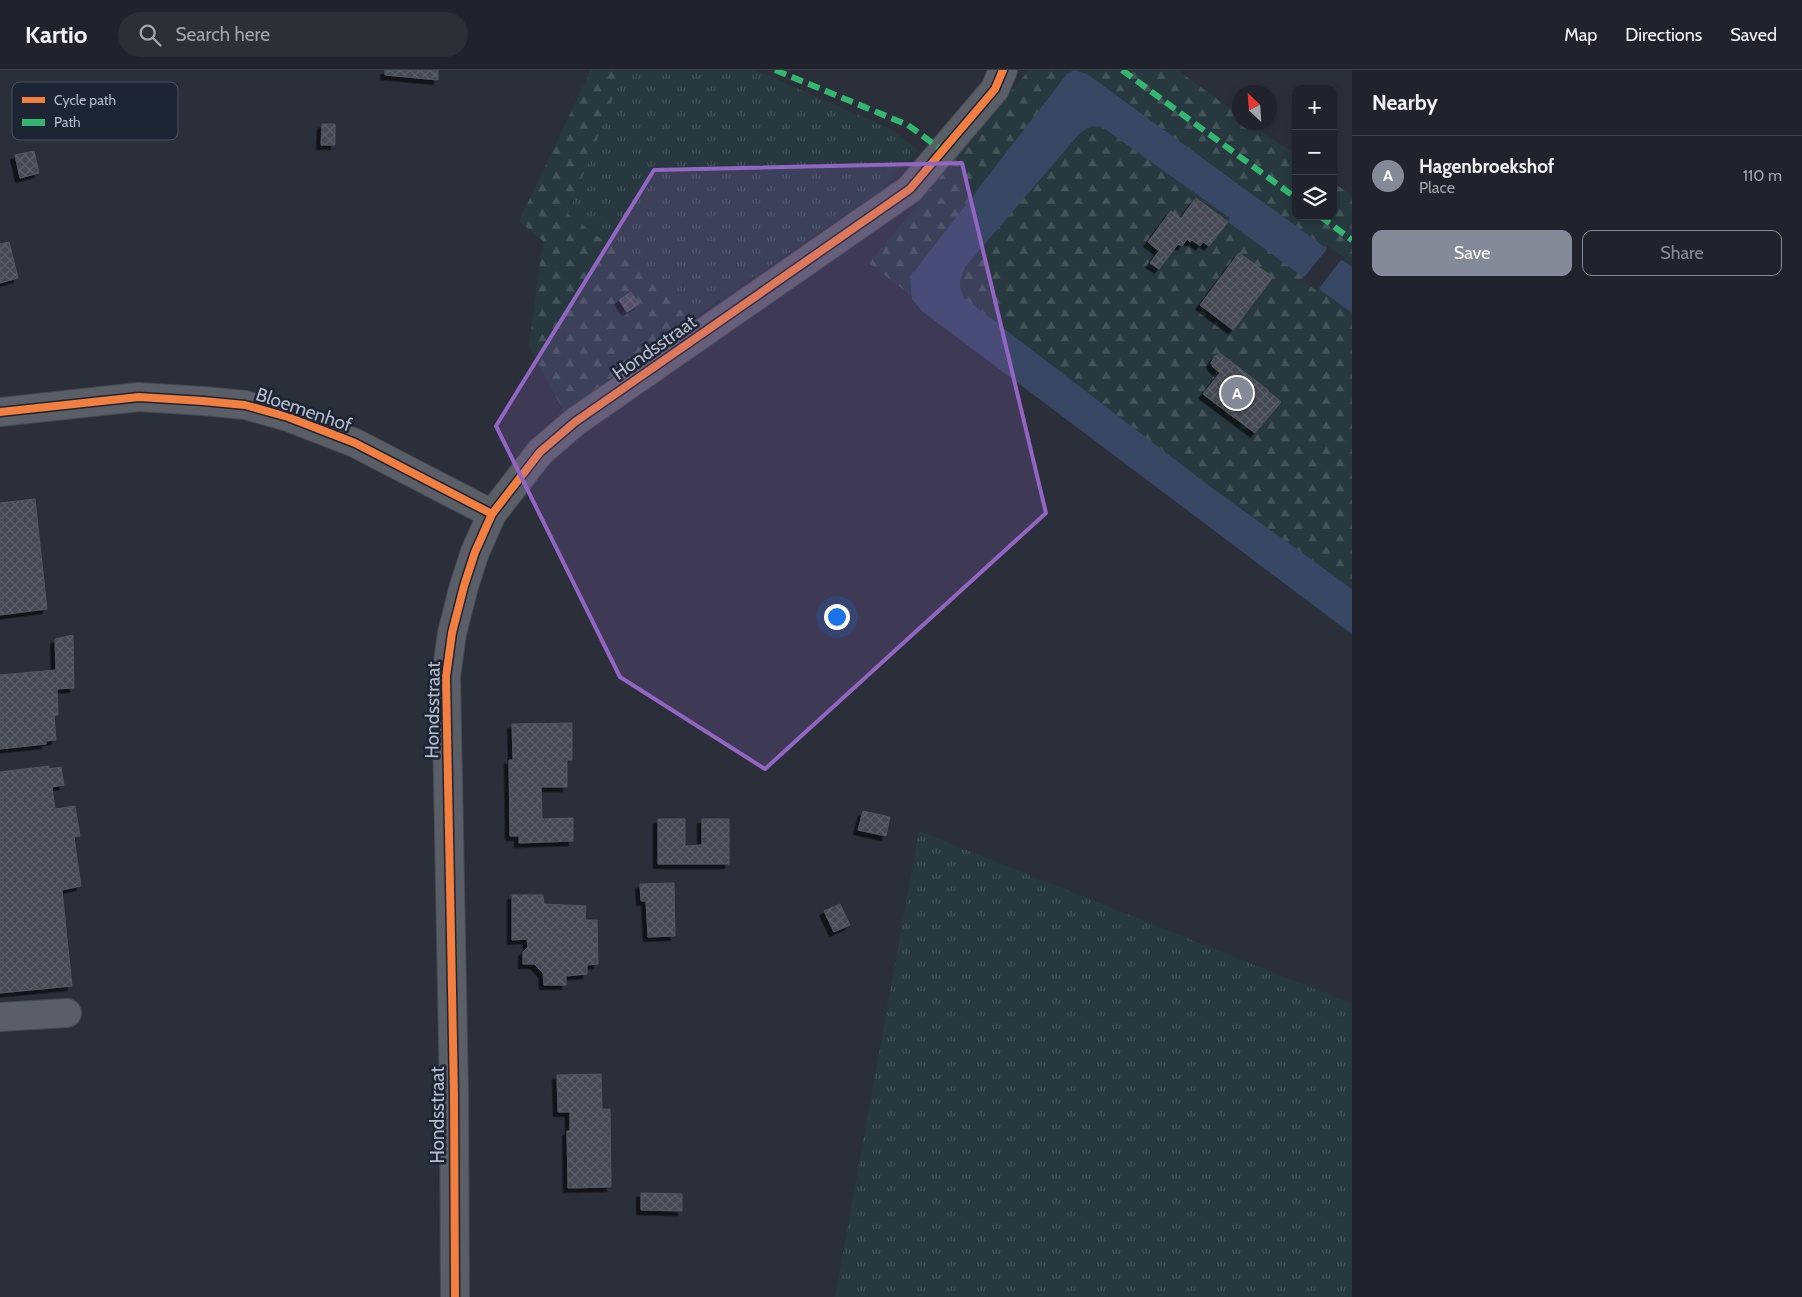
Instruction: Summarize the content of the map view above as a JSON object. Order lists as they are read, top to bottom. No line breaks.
{"streets":{"street":["Hondsstraat","Bloemenhof"]},"crossings":[["Hondsstraat","Bloemenhof"]],"legend":["Cycle path","Path"],"north":"top left","page":{"header":"Kartio","search":"Search here","nav":["Map","Directions","Saved"],"heading":"Nearby","map_buttons":["+","−"],"list":[{"mark":"A","name":"Hagenbroekshof","note":"Place","value":"110 m"}],"buttons":["Save","Share"],"pins":"A"}}
